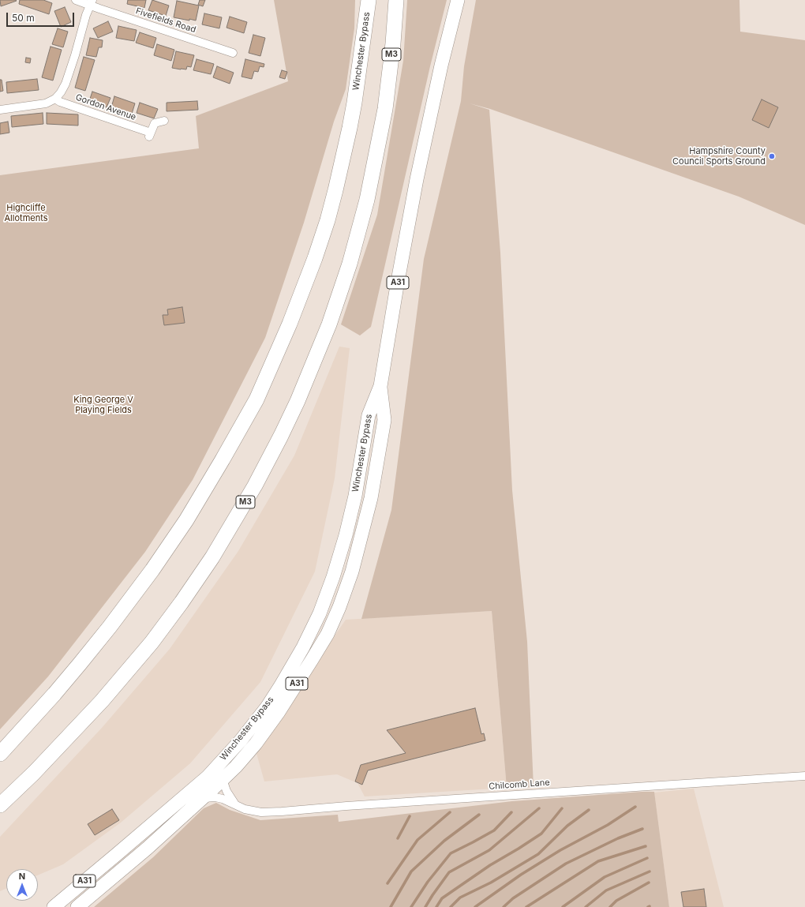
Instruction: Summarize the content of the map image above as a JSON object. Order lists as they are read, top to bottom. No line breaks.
{"streets":{"highway":["Winchester Bypass","M3","A31"],"street":["Fivefields Road","Gordon Avenue","Chilcomb Lane"]},"crossings":[["Winchester Bypass","A31"],["Winchester Bypass","Chilcomb Lane"]],"parks":["Highcliffe Allotments","King George V Playing Fields"],"places":["Hampshire County Council Sports Ground"],"scale_bar":"50 m","north":"top"}
